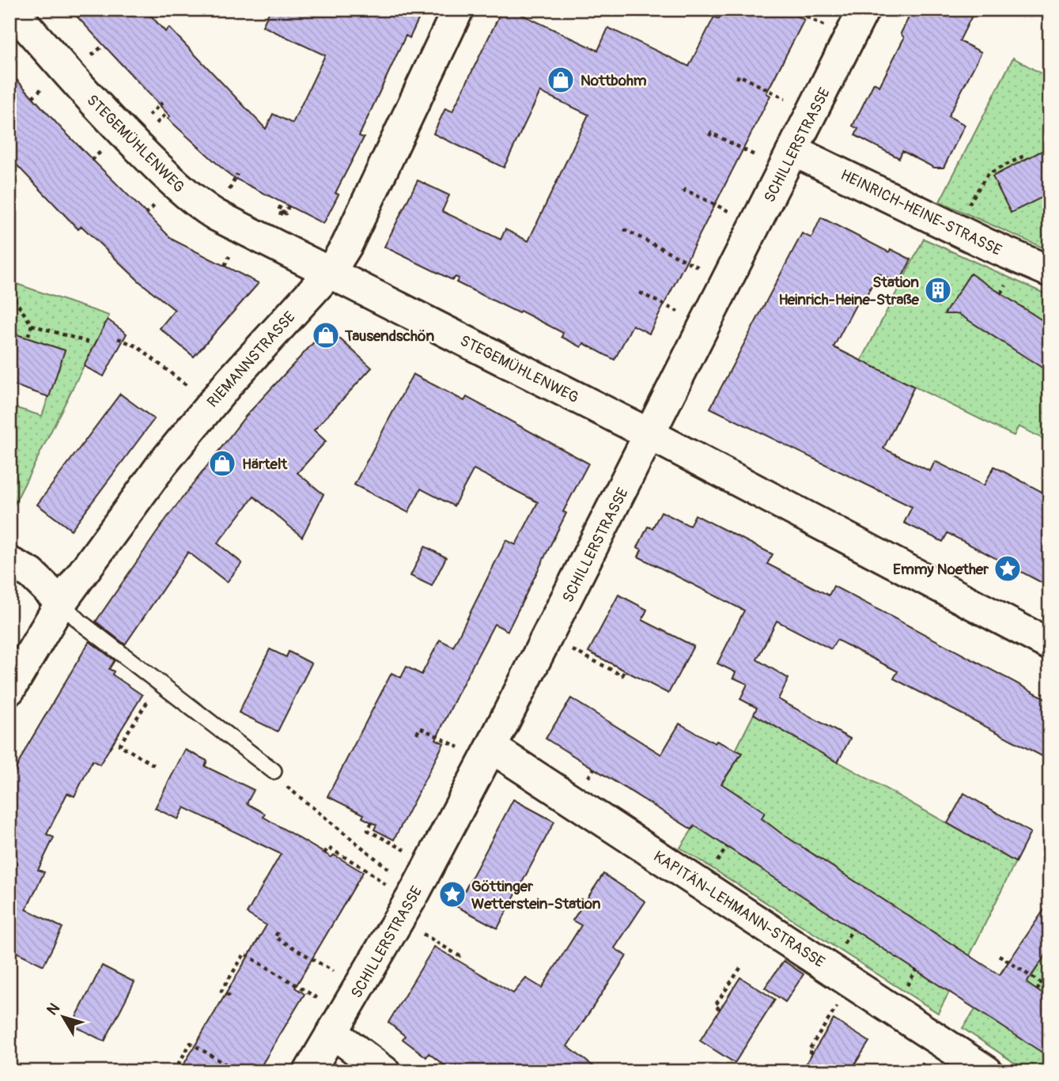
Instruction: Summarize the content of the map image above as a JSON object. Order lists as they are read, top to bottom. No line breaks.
{"streets":{"street":["STEGEMÜHLENWEG","SCHILLERSTRASSE","HEINRICH-HEINE-STRASSE","RIEMANNSTRASSE","KAPITÄN-LEHMANN-STRASSE"]},"crossings":[["STEGEMÜHLENWEG","SCHILLERSTRASSE"],["STEGEMÜHLENWEG","RIEMANNSTRASSE"],["SCHILLERSTRASSE","HEINRICH-HEINE-STRASSE"],["SCHILLERSTRASSE","KAPITÄN-LEHMANN-STRASSE"]],"places":{"shop":["Nottbohm","Tausendschön","Härtelt"],"building":["Station Heinrich-Heine-Straße"],"place":["Emmy Noether","Göttinger Wetterstein-Station"]},"north":"top left"}
